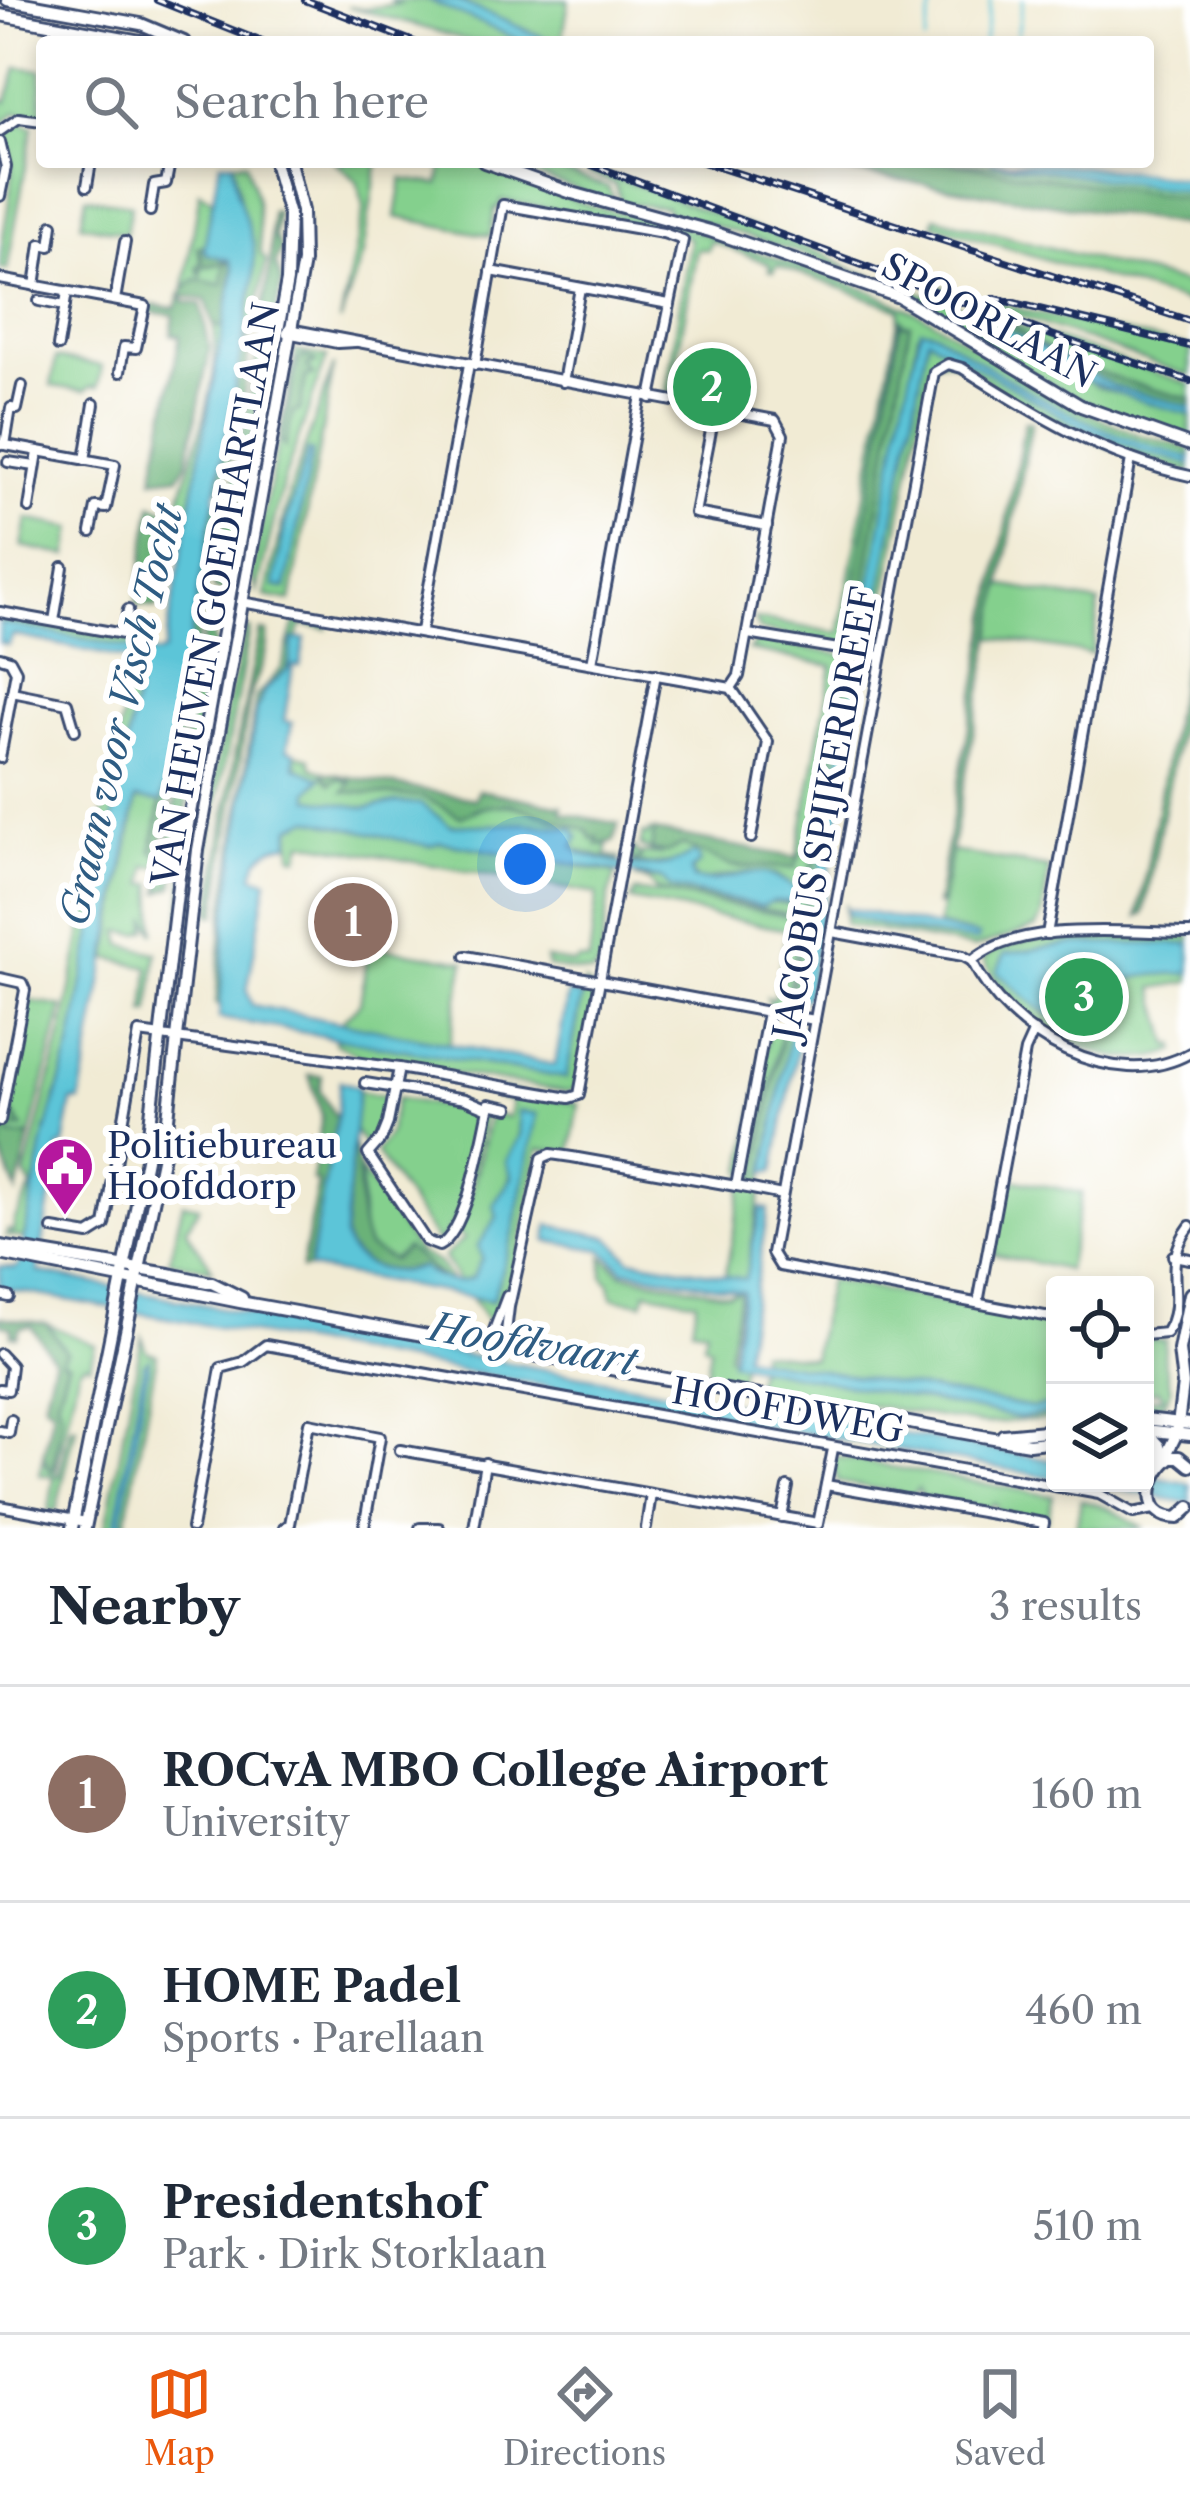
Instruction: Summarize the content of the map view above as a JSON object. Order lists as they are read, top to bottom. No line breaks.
{"streets":{"main road":["SPOORLAAN","VAN HEUVEN GOEDHARTLAAN","HOOFDWEG"],"street":["JACOBUS SPIJKERDREEF"]},"crossings":[["VAN HEUVEN GOEDHARTLAAN","HOOFDWEG"]],"water":["Graan voor Visch Tocht","Hoofdvaart"],"places":{"public building":["Politiebureau Hoofddorp"]},"page":{"search":"Search here","pins":["2","1","3"],"heading":["Nearby","3 results"],"list":[{"mark":"1","name":"ROCvA MBO College Airport","note":"University","value":"160 m"},{"mark":"2","name":"HOME Padel","note":"Sports · Parellaan","value":"460 m"},{"mark":"3","name":"Presidentshof","note":"Park · Dirk Storklaan","value":"510 m"}],"nav":["Map","Directions","Saved"]}}
